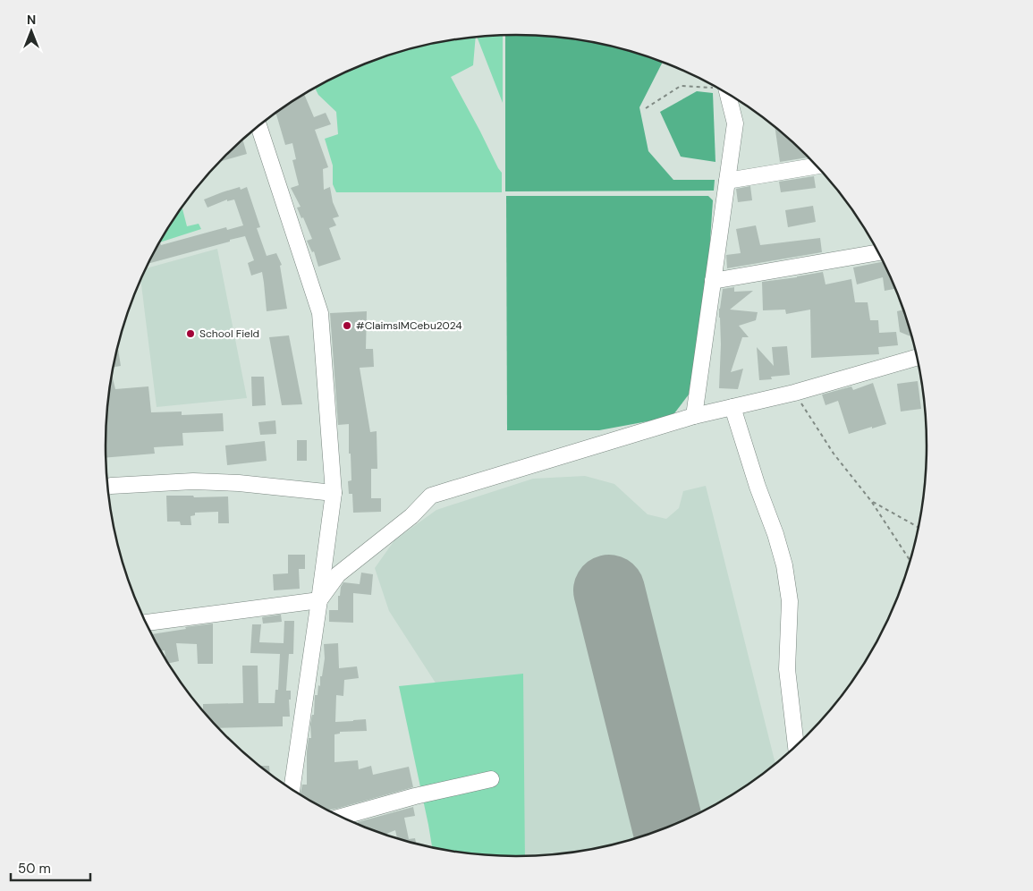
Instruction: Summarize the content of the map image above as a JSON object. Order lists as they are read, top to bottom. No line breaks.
{"places":["#ClaimsIMCebu2024","School Field"],"scale_bar":"50 m","north":"top"}
